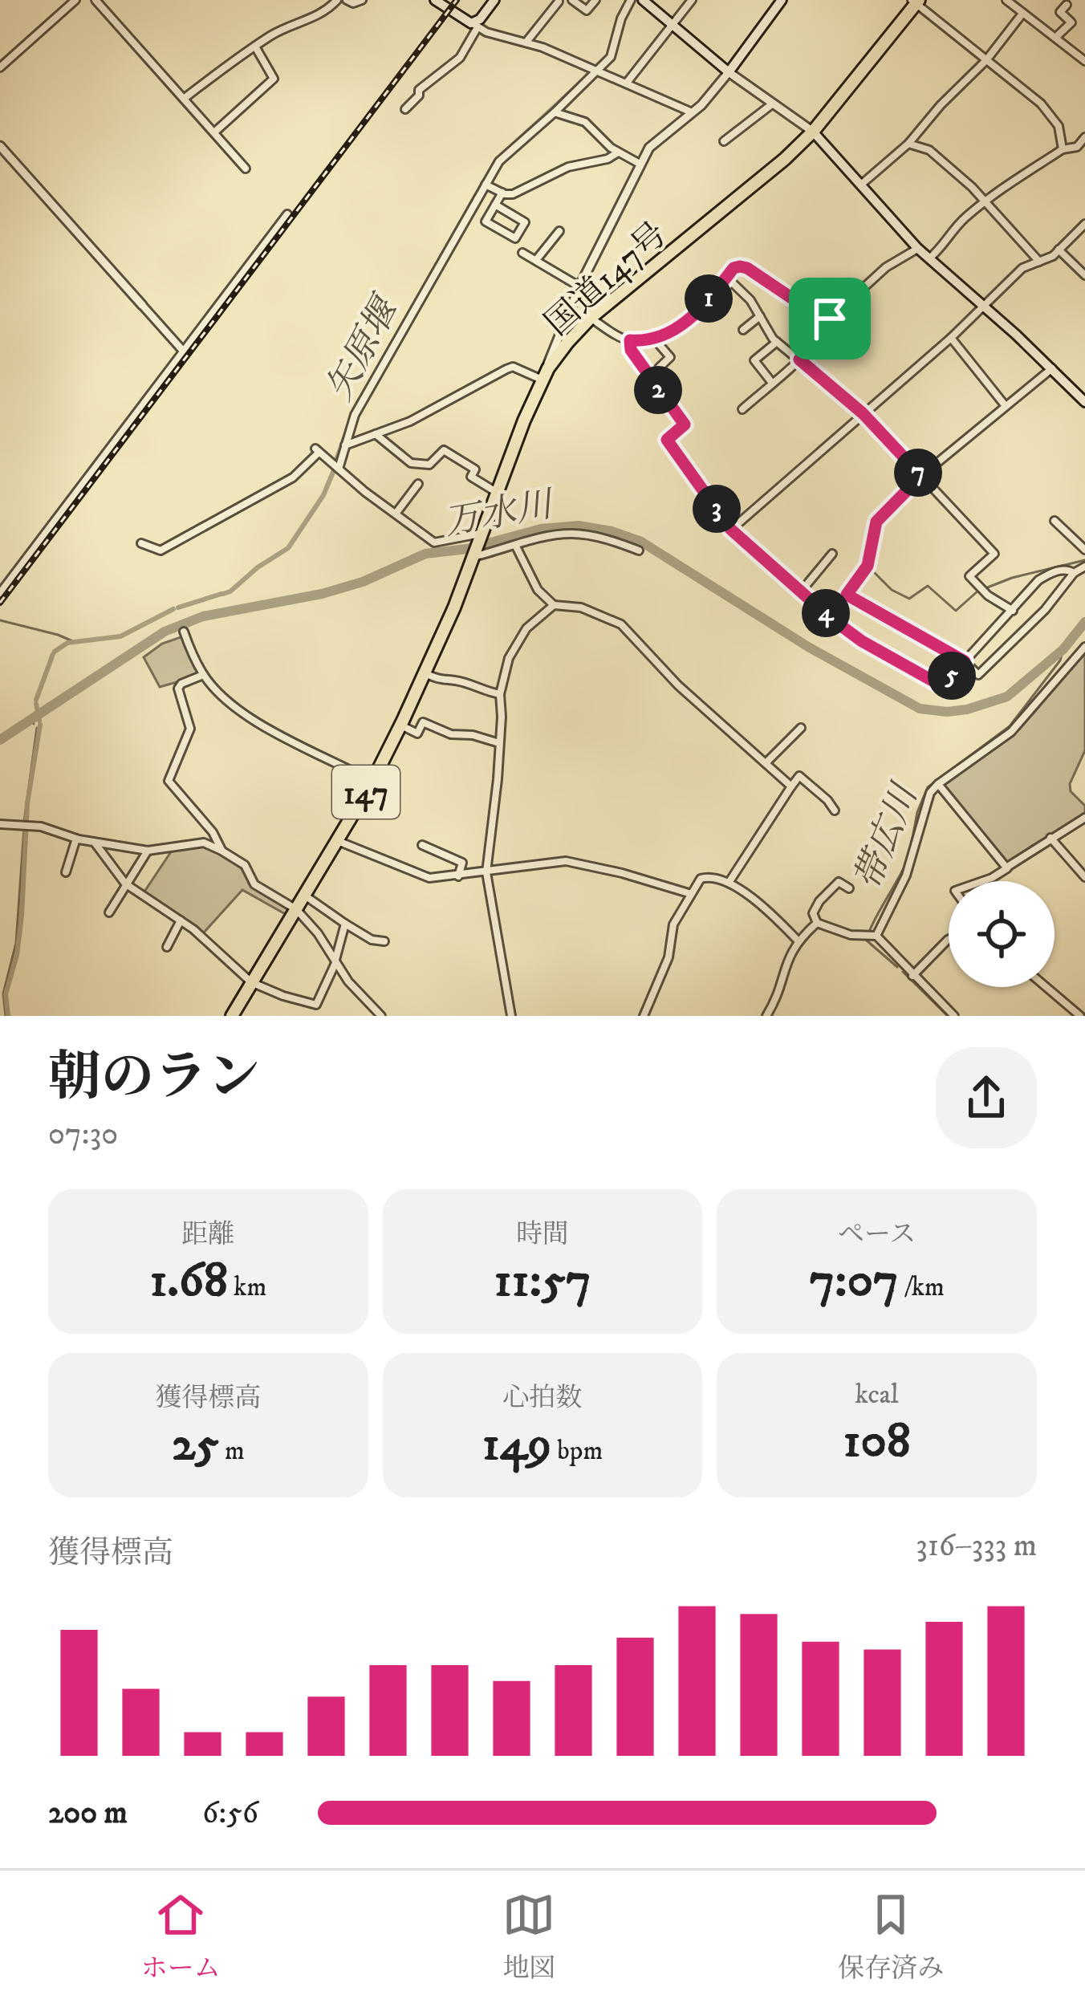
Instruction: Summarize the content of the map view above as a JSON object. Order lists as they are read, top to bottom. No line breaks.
{"streets":{"highway":["国道147号","147"]},"water":["矢原堰","万水川","帯広川"],"page":{"pins":["1","2","7","3","4","5"],"heading":["朝のラン","07:30"],"stats":[["距離","1.68 km"],["時間","11:57"],["ペース","7:07 /km"],["獲得標高","25 m"],["心拍数","149 bpm"],["kcal","108"]],"chart":["獲得標高","316–333 m"],"list":[{"name":"200 m","note":"6:56"}],"tabs":["ホーム","地図","保存済み"]}}
